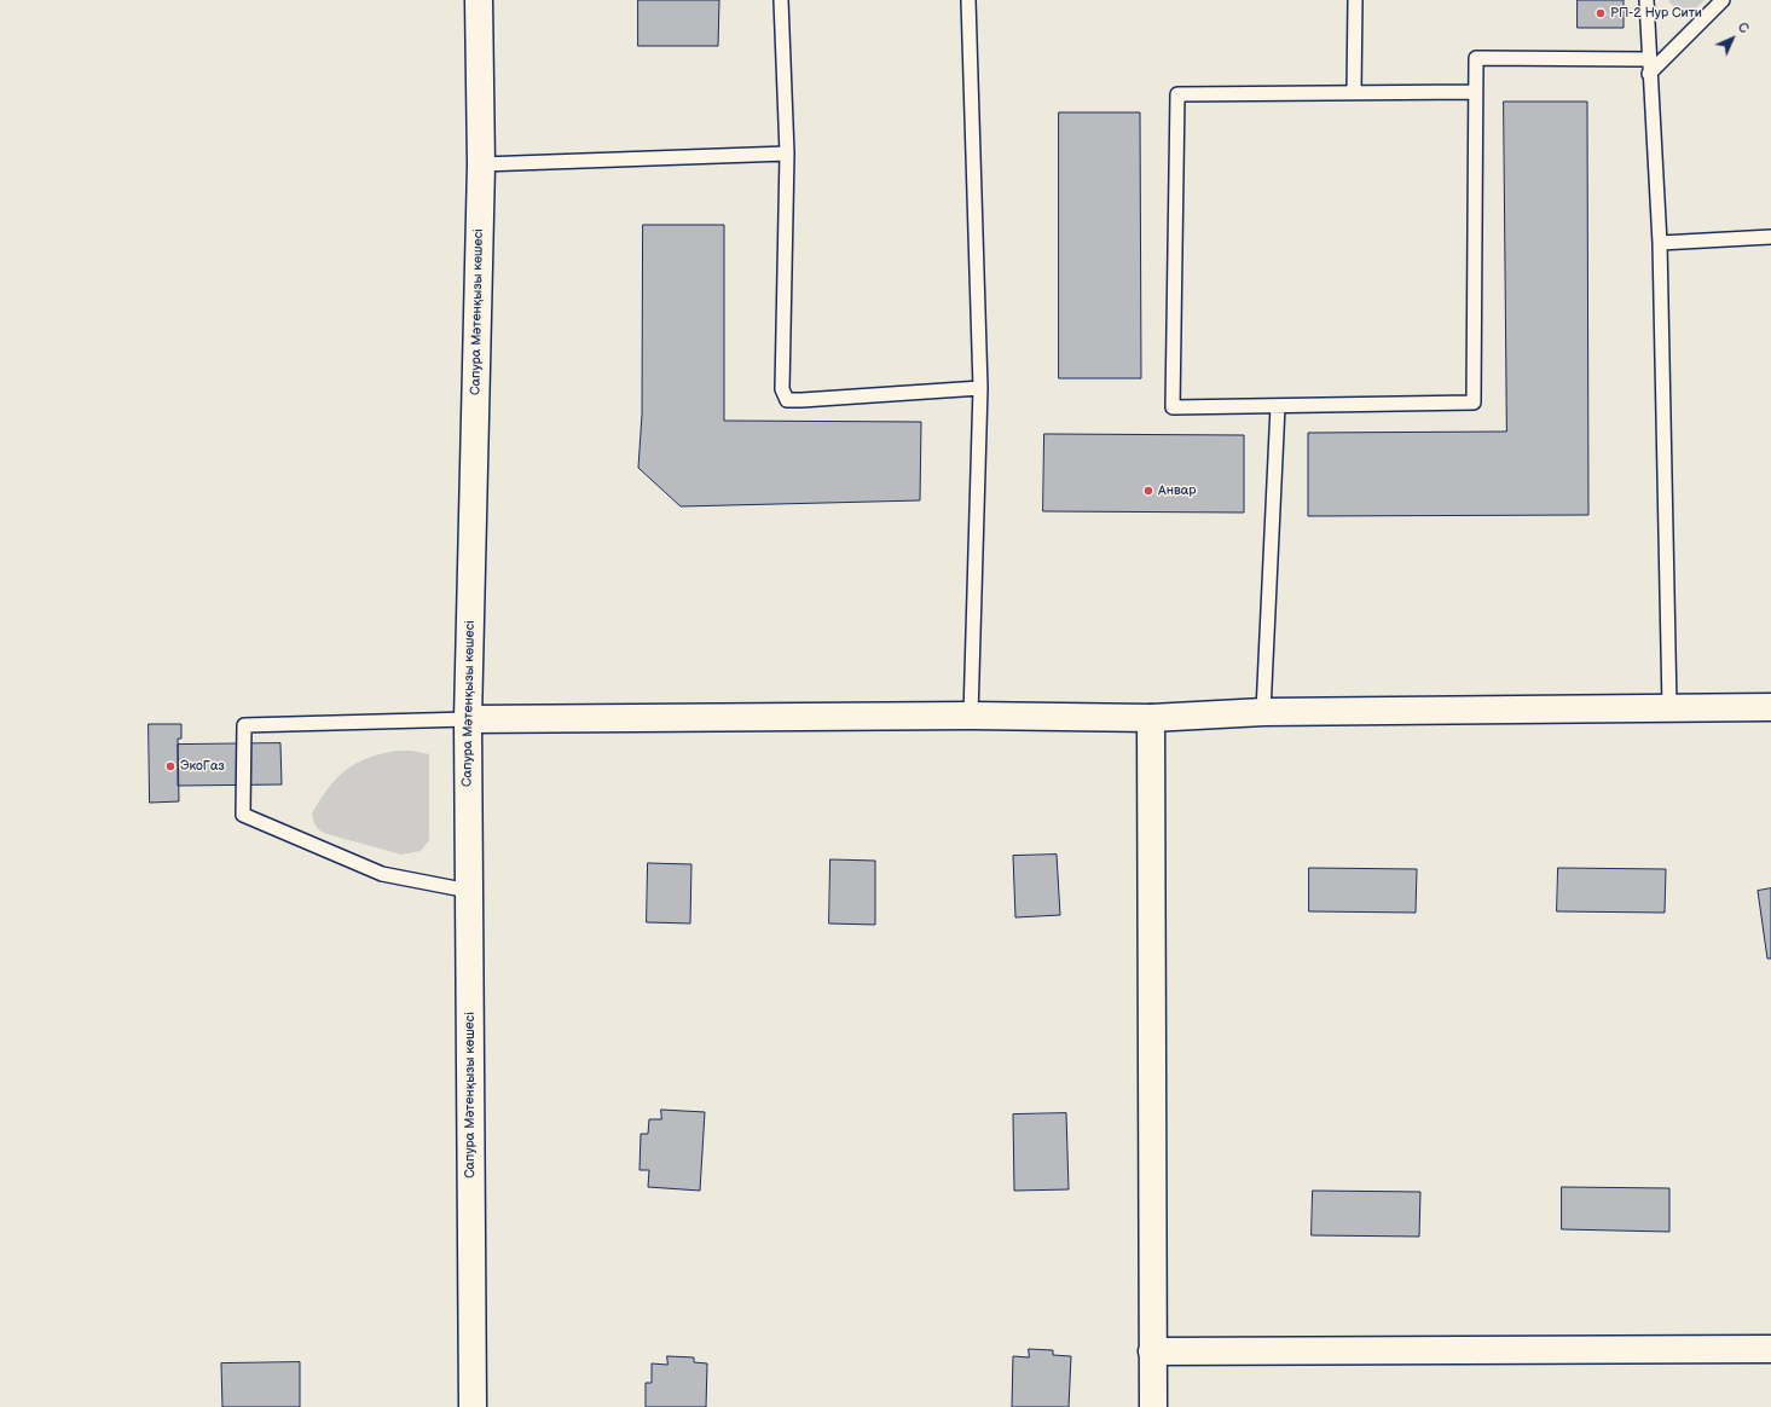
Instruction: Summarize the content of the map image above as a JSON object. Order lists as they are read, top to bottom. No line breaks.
{"streets":{"street":["Сапура Мәтенқызы көшесі"]},"places":["РП-2 Нур Сити","Анвар","ЭкоГаз"],"north":"top right"}
